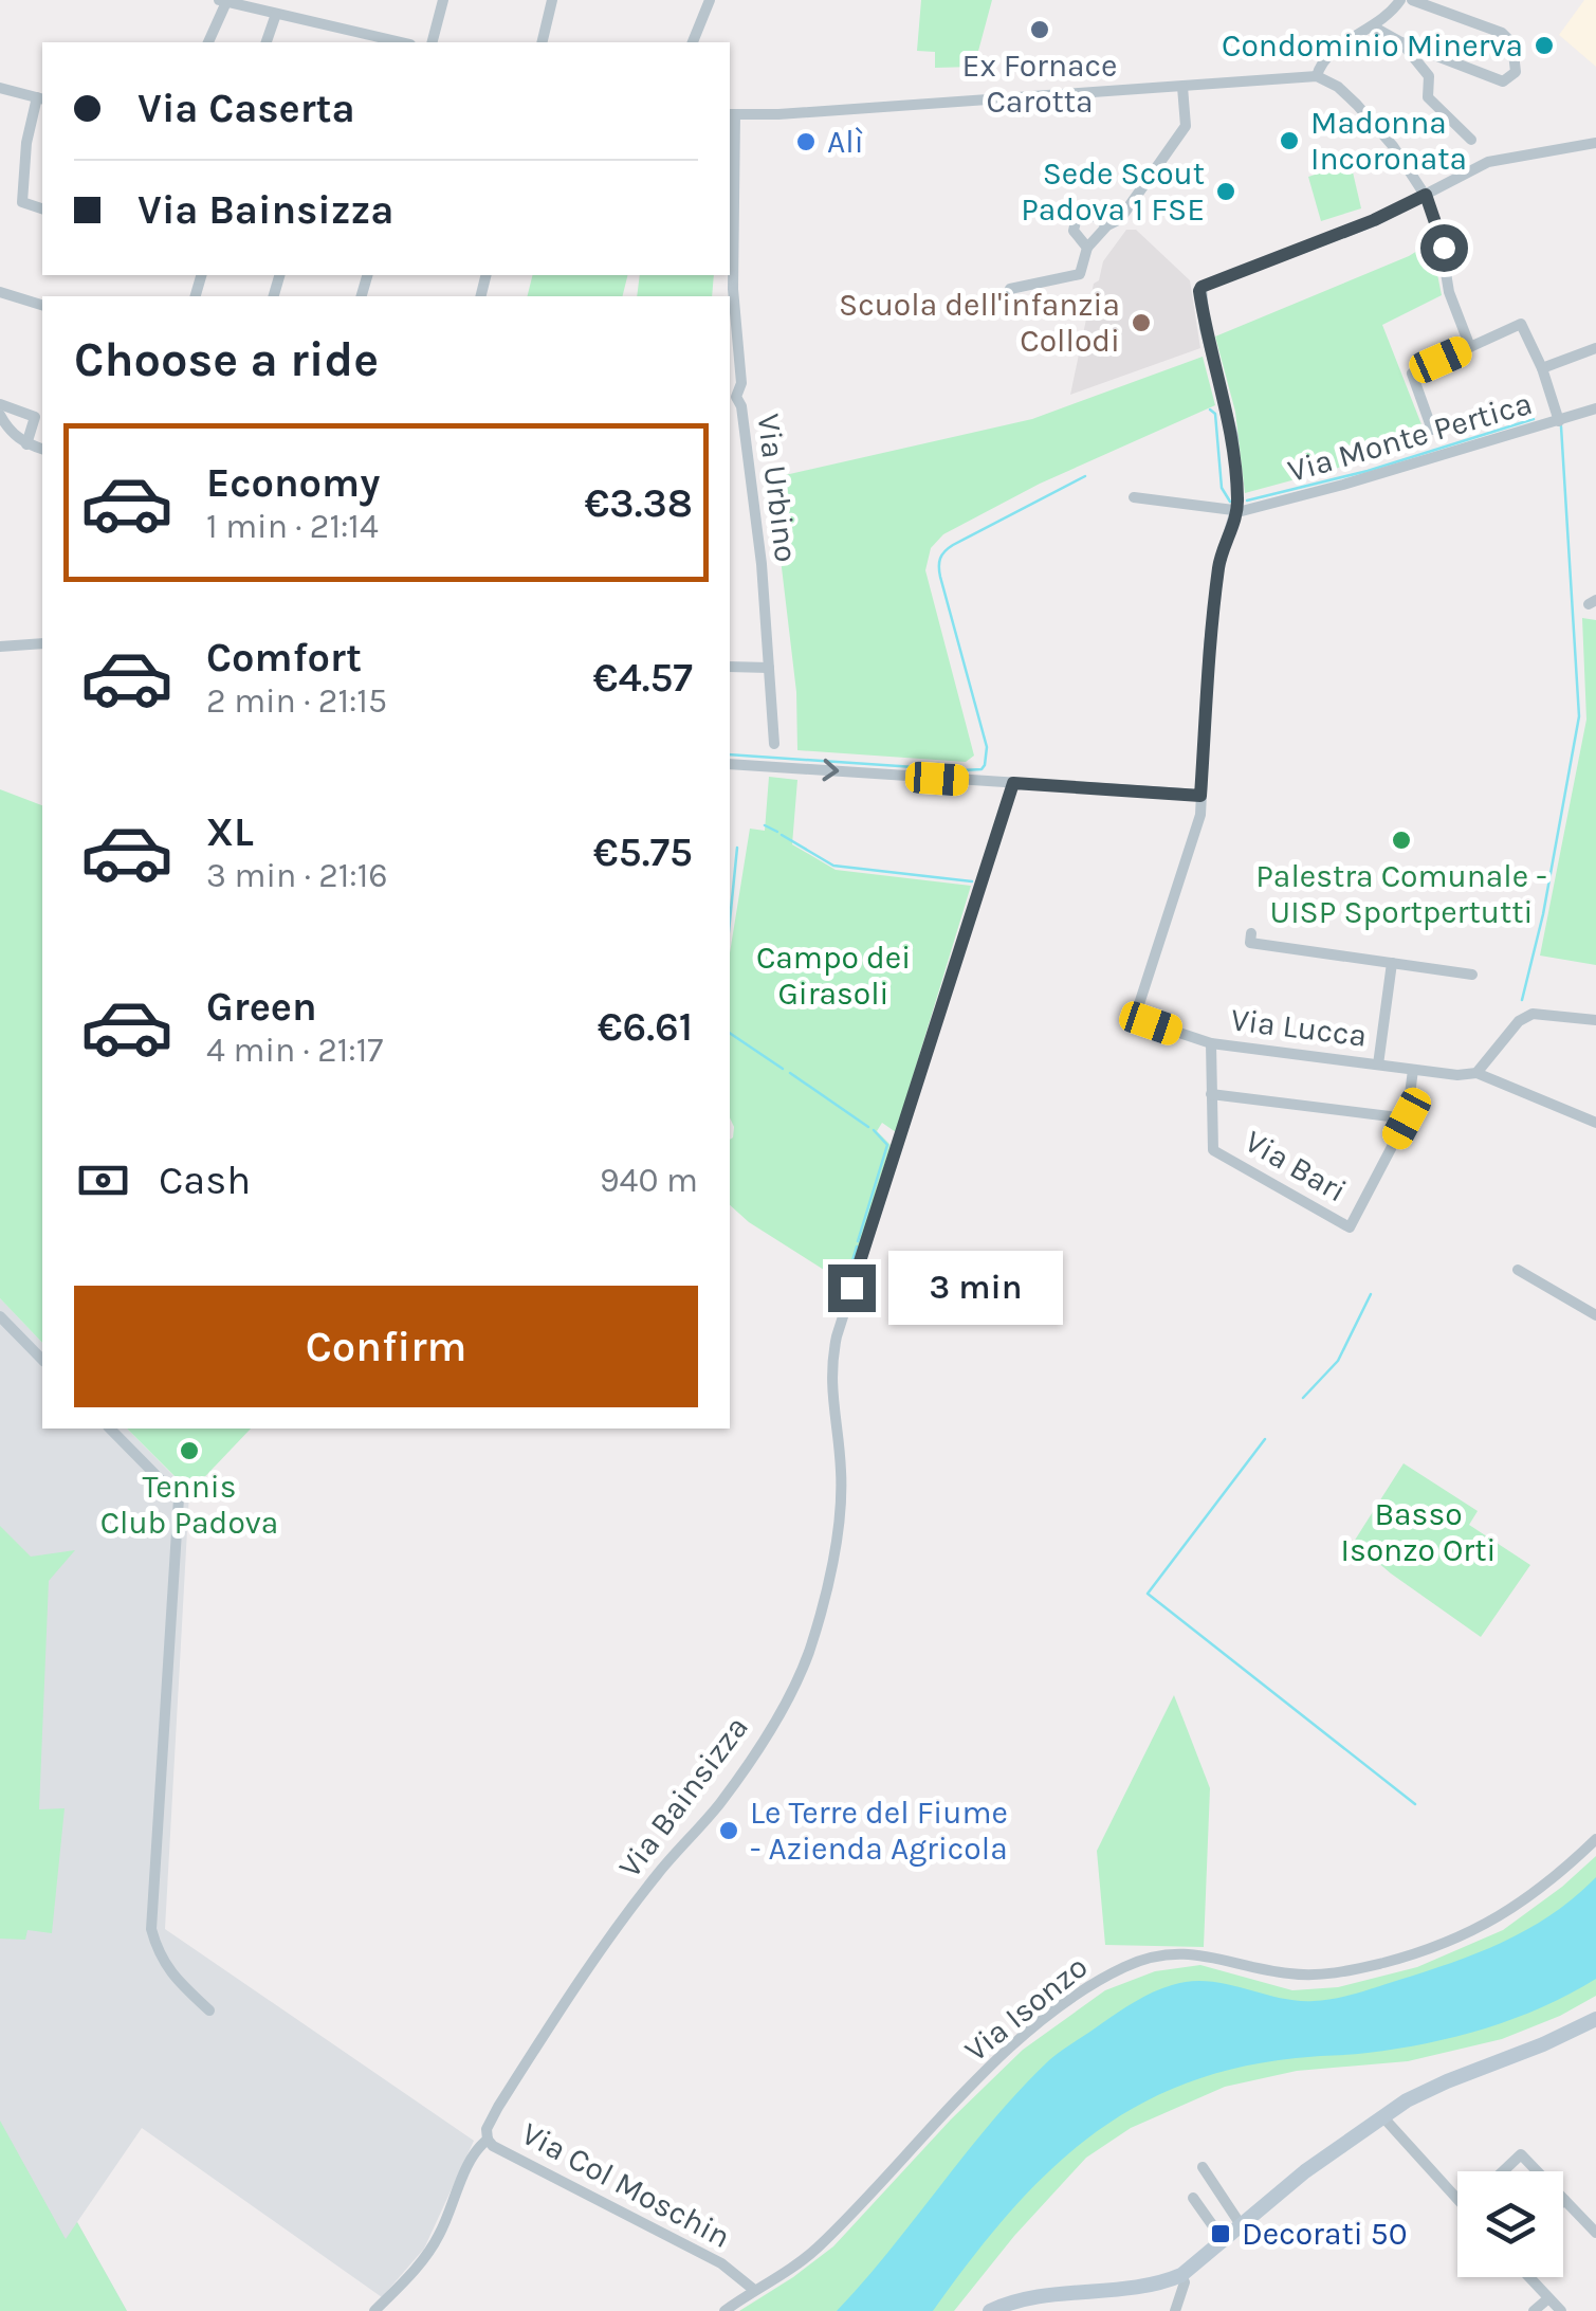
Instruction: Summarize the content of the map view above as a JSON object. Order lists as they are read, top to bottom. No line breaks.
{"streets":{"street":["Via Monte Pertica","Via Urbino","Via Lucca","Via Bari","Via Bainsizza","Via Isonzo","Via Col Moschin"]},"crossings":[["Via Lucca","Via Bari"],["Via Bainsizza","Via Col Moschin"],["Via Isonzo","Via Col Moschin"]],"parks":["Campo dei Girasoli","Basso Isonzo Orti"],"places":{"other":["Ex Fornace Carotta","Condominio Minerva","Madonna Incoronata","Alì","Sede Scout Padova 1 FSE","Scuola dell'infanzia Collodi","Palestra Comunale - UISP Sportpertutti","Tennis Club Padova","Le Terre del Fiume - Azienda Agricola"],"transit":["Decorati 50"]},"page":{"banner":["Via Caserta","Via Bainsizza"],"heading":"Choose a ride","list":[{"name":"Economy","note":"1 min · 21:14","value":"€3.38"},{"name":"Comfort","note":"2 min · 21:15","value":"€4.57"},{"name":"XL","note":"3 min · 21:16","value":"€5.75"},{"name":"Green","note":"4 min · 21:17","value":"€6.61"}],"pay":["Cash","940 m"],"bubble":"3 min","buttons":"Confirm"}}
